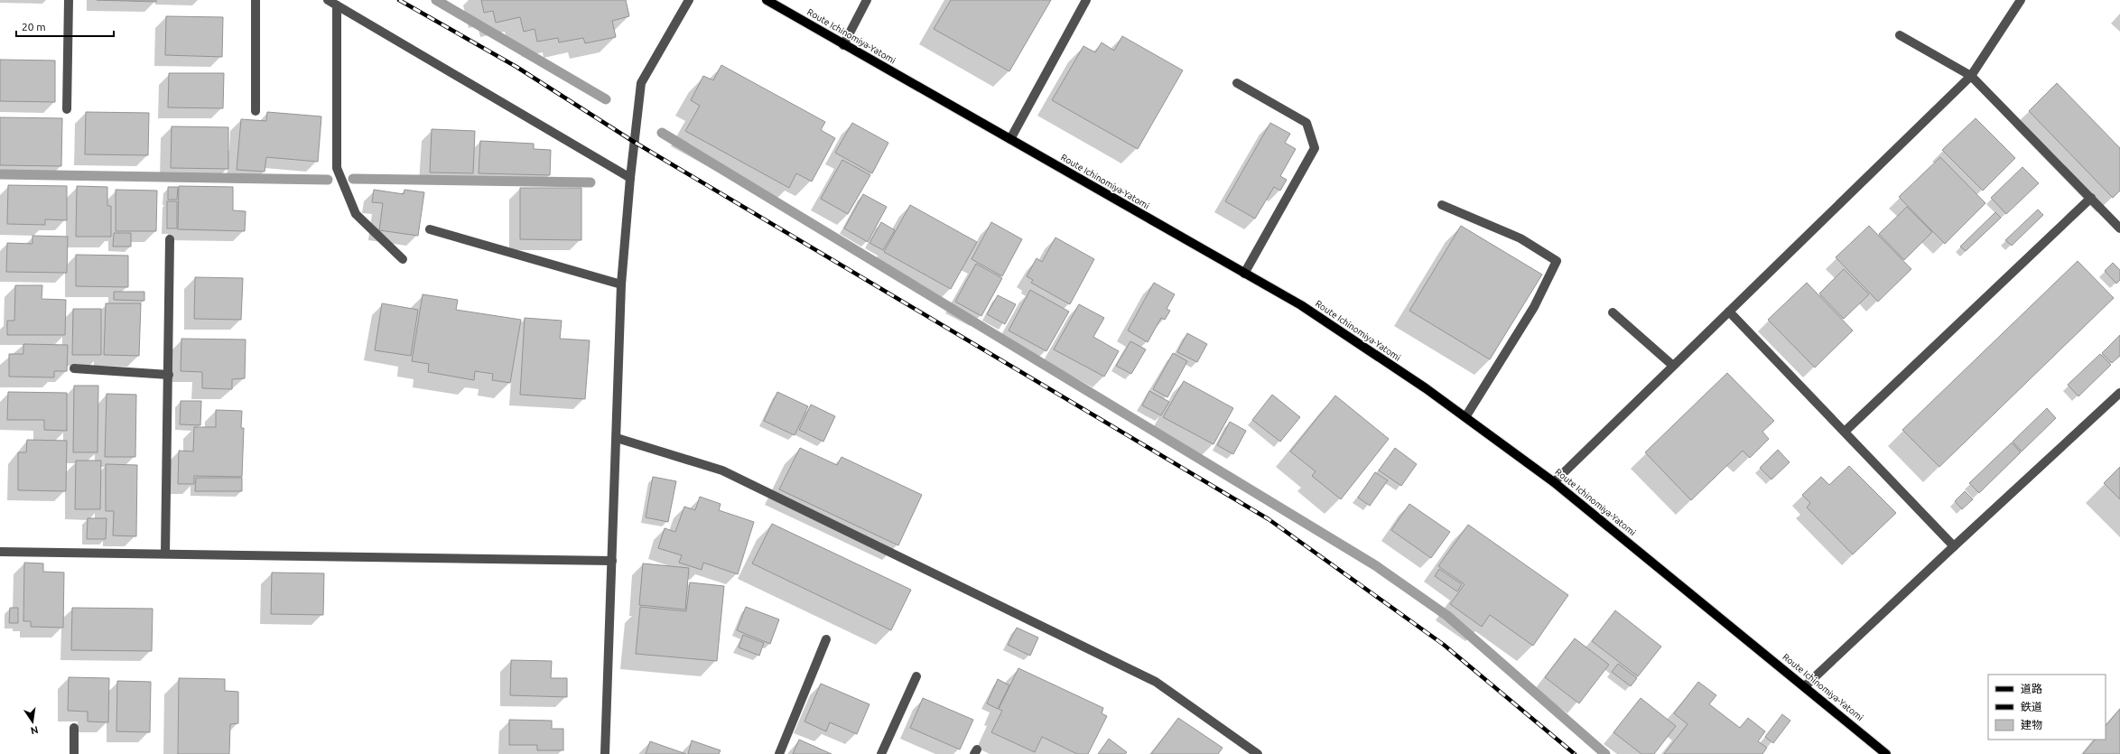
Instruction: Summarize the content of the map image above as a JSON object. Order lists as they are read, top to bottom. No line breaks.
{"streets":{"main road":["Route Ichinomiya-Yatomi"]},"legend":["道路","鉄道","建物"],"scale_bar":"20 m","north":"bottom"}
